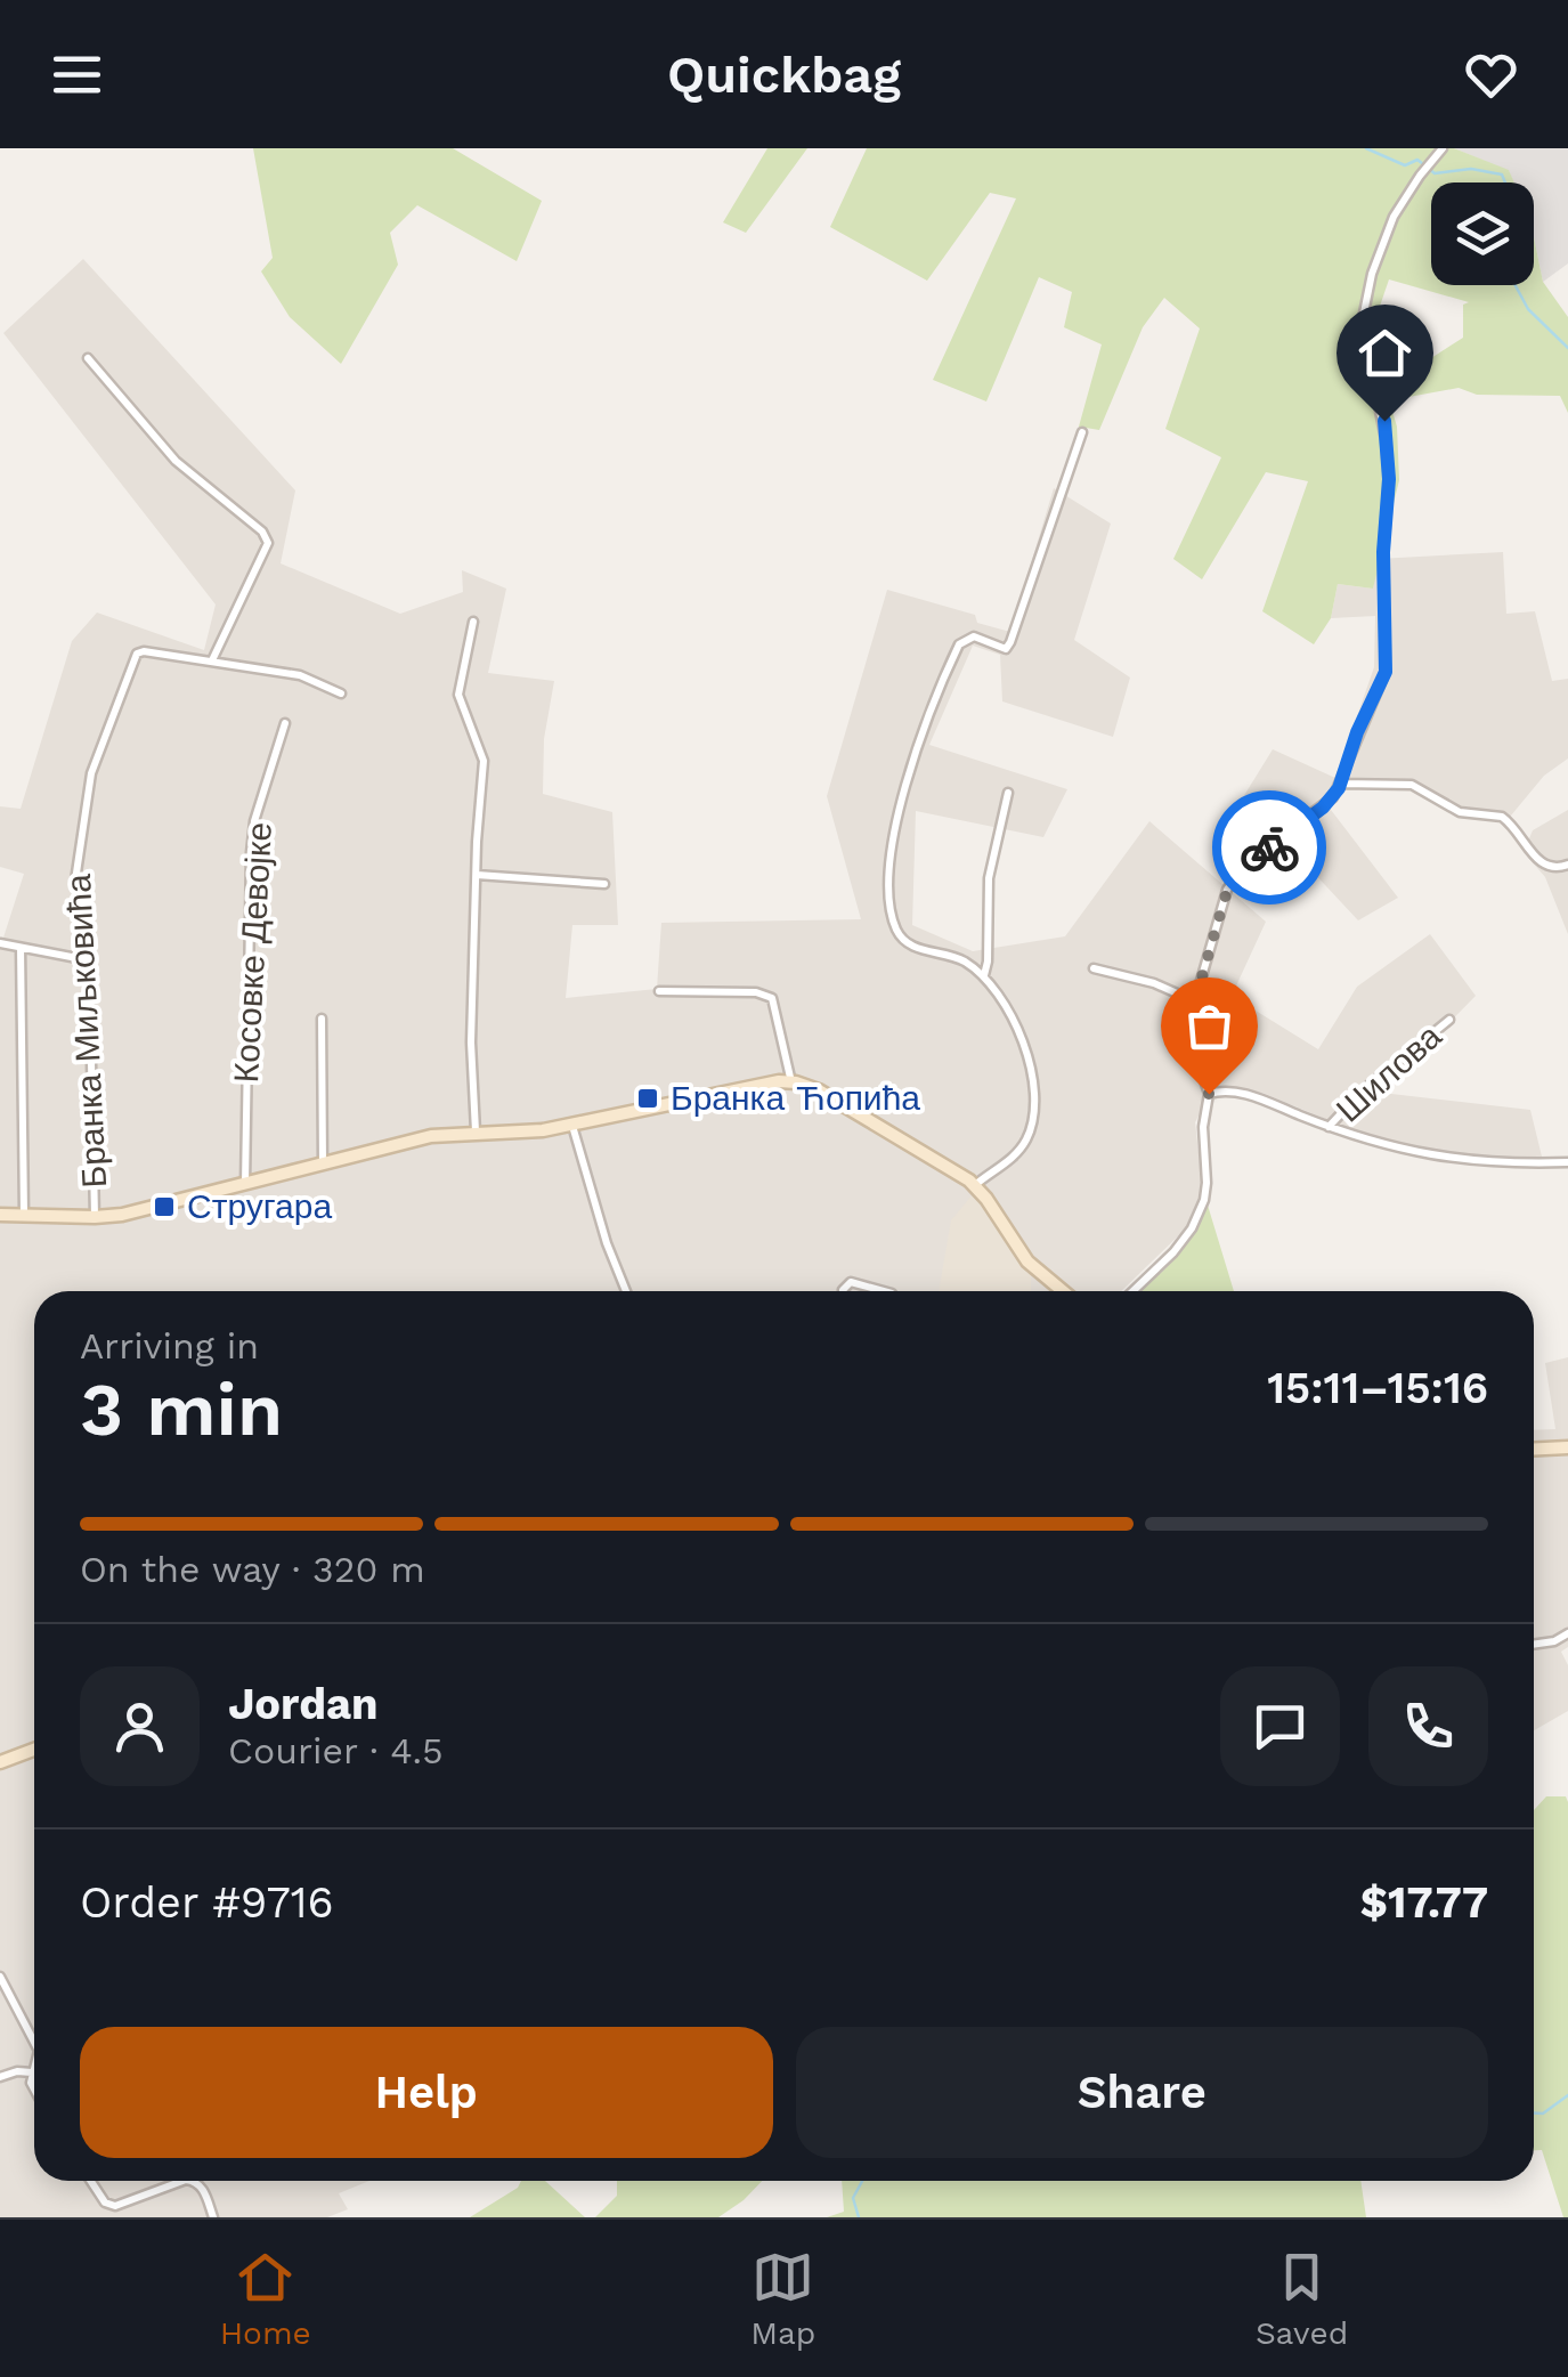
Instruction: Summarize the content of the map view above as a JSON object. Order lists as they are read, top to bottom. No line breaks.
{"streets":{"street":["Косовке Девојке","Бранка Миљковића","Шилова"]},"places":{"transit":["Бранка Ћопића","Стругара"]},"page":{"header":"Quickbag","heading":["3 min","Arriving in","15:11–15:16"],"panel":["Jordan","Courier · 4.5","Order #9716","$17.77"],"bar":"On the way · 320 m","buttons":["Help","Share"],"tabs":["Home","Map","Saved"]}}
